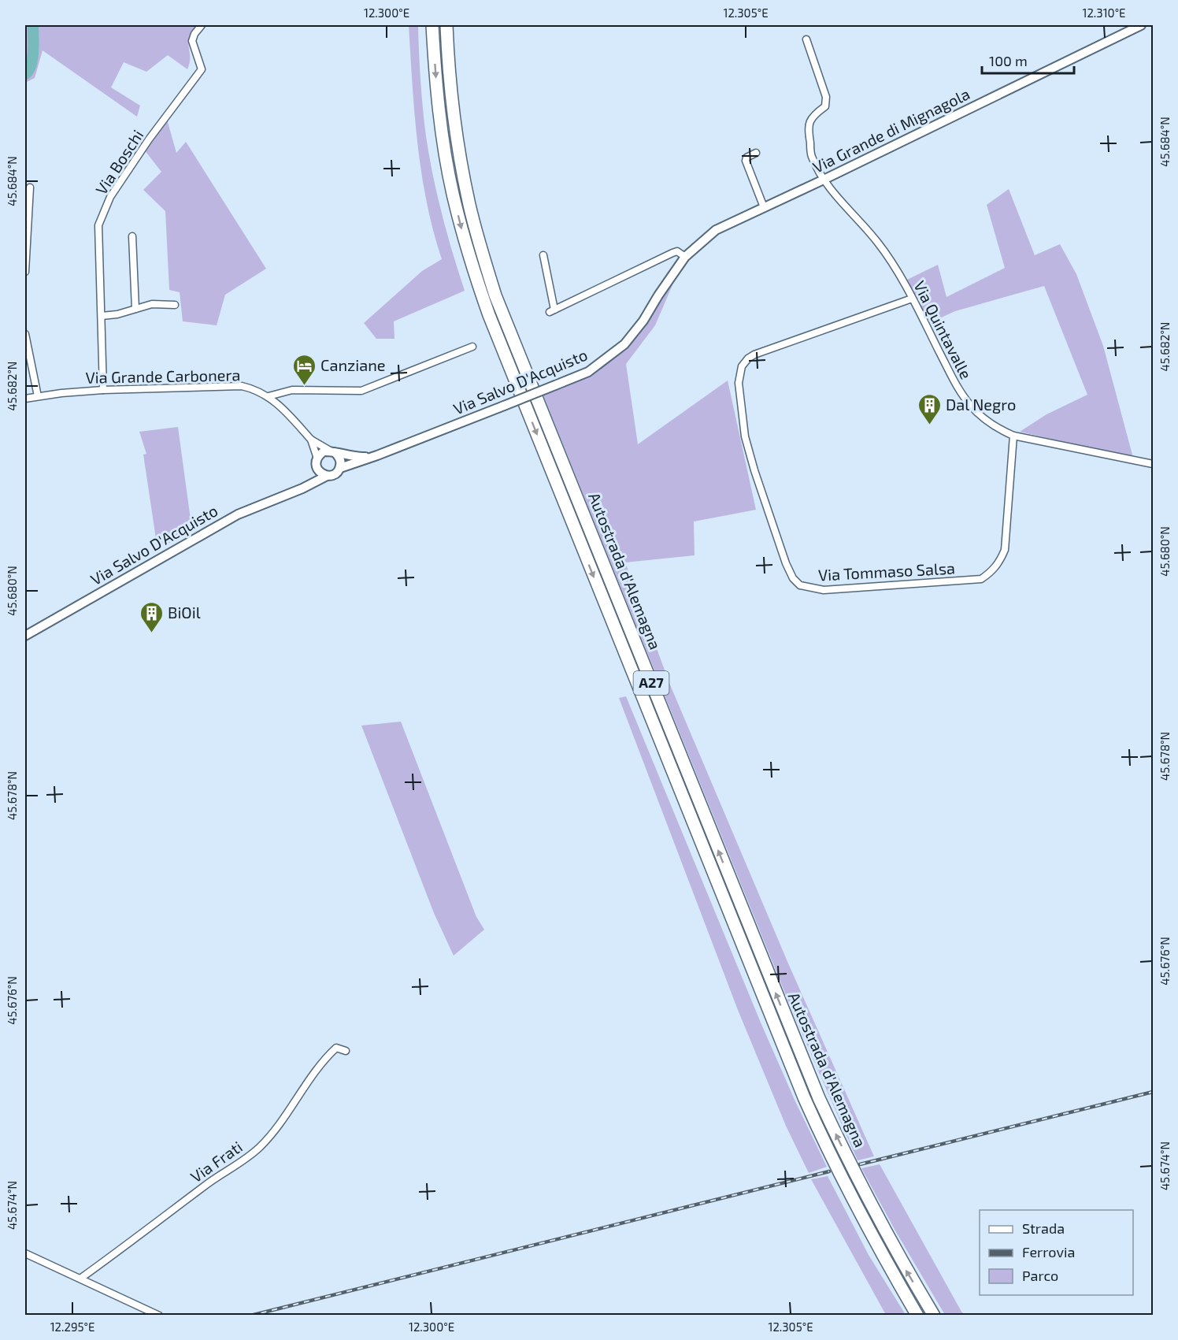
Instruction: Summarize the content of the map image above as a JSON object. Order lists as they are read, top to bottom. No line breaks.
{"streets":{"highway":["Autostrada d'Alemagna","A27"],"street":["Via Grande di Mignagola","Via Boschi","Via Quintavalle","Via Grande Carbonera","Via Salvo D'Acquisto","Via Tommaso Salsa","Via Frati"]},"crossings":[["Via Grande di Mignagola","Via Quintavalle"],["Via Grande di Mignagola","Via Salvo D'Acquisto"],["Via Boschi","Via Grande Carbonera"],["Via Quintavalle","Via Tommaso Salsa"],["Via Grande Carbonera","Via Salvo D'Acquisto"]],"places":{"hotel":["Canziane"],"building":["Dal Negro","BiOil"]},"legend":["Strada","Ferrovia","Parco"],"scale_bar":"100 m","coordinates":["12.300°E","12.305°E","12.310°E","45.684°N","45.682°N","45.680°N","45.678°N","45.676°N","45.674°N","12.295°E"]}
